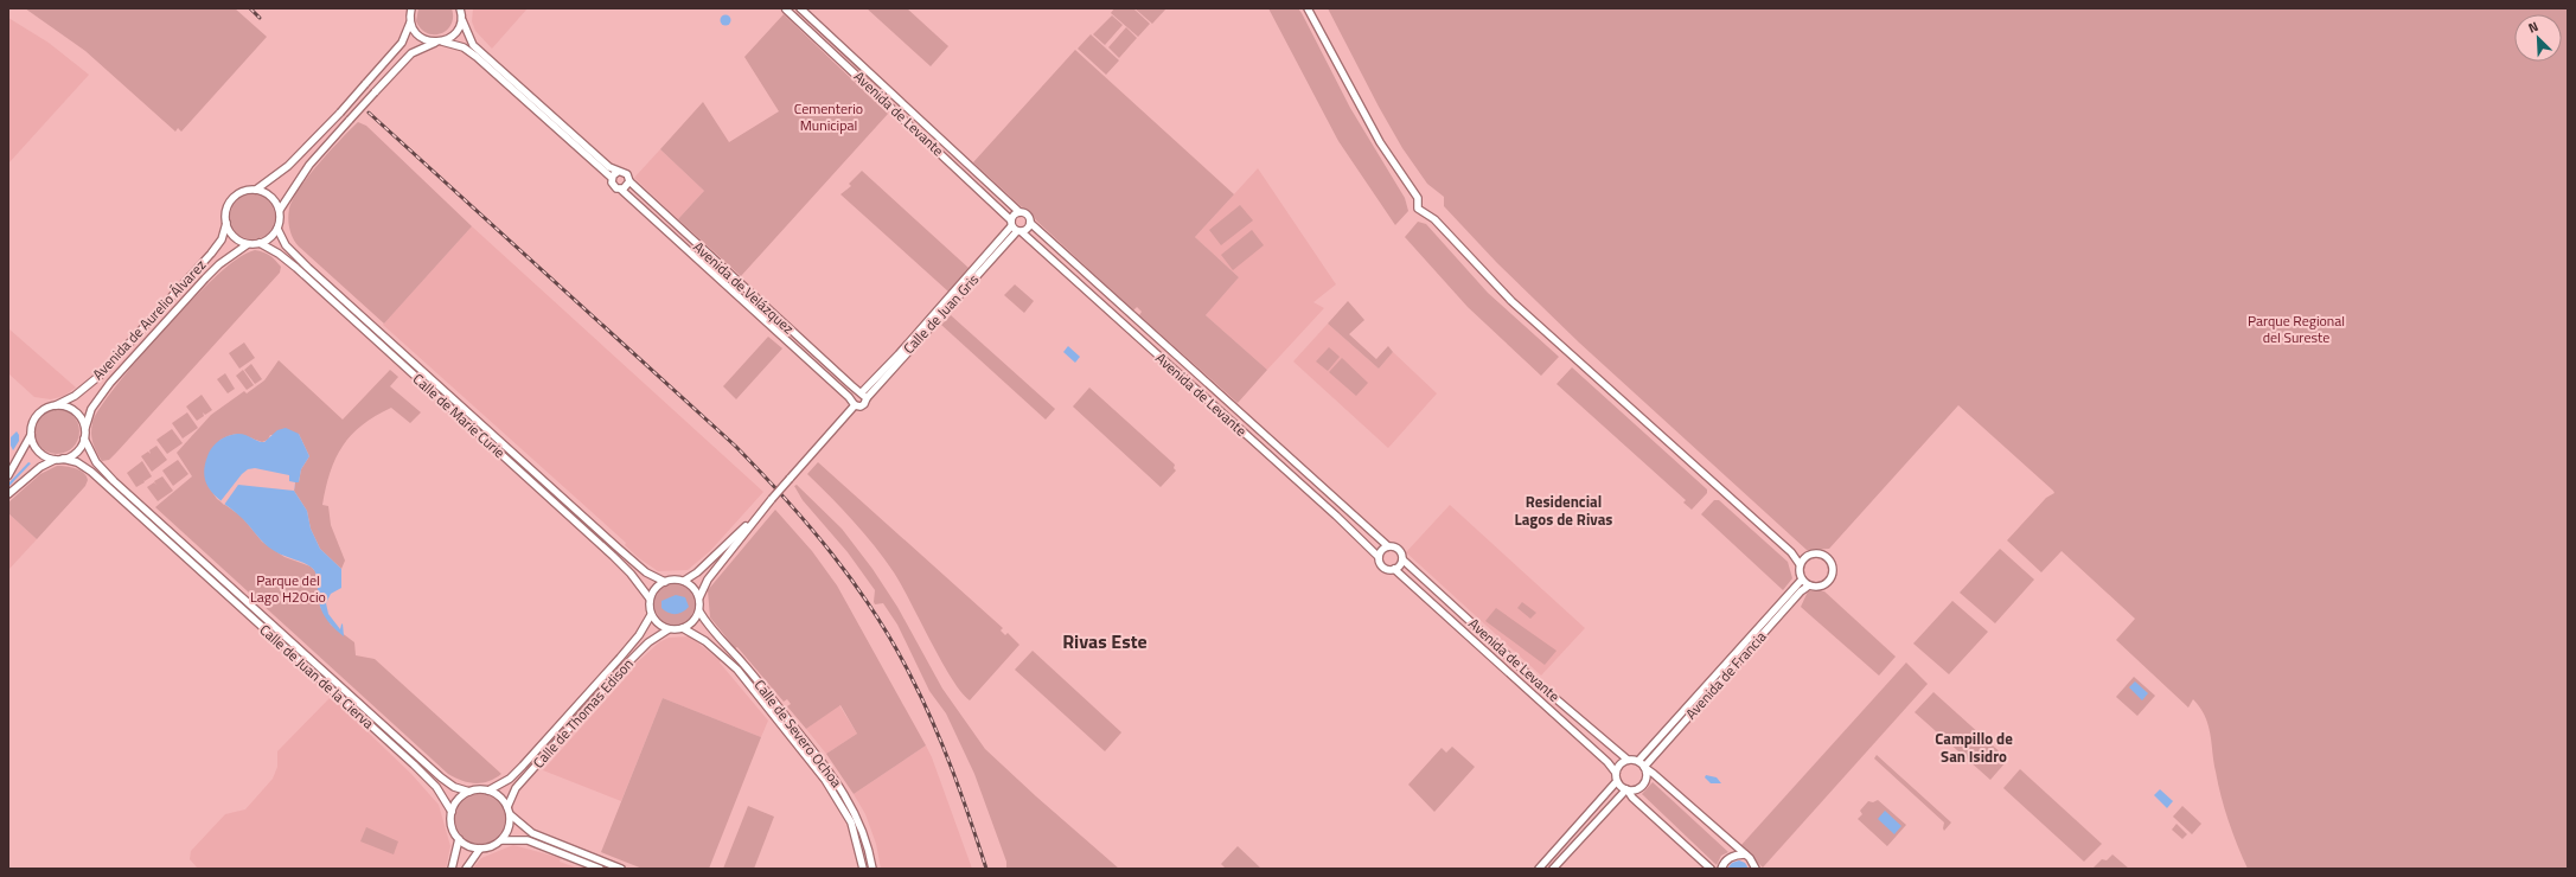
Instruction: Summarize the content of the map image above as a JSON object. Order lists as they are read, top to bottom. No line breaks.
{"streets":{"street":["Avenida de Levante","Avenida de Velázquez","Calle de Juan Gris","Avenida de Aurelio Álvarez","Calle de Marie Curie","Avenida de Francia","Calle de Juan de la Cierva","Calle de Thomas Edison","Calle de Severo Ochoa"]},"crossings":[["Avenida de Levante","Calle de Juan Gris"],["Avenida de Levante","Avenida de Francia"],["Avenida de Velázquez","Calle de Juan Gris"],["Avenida de Aurelio Álvarez","Calle de Marie Curie"],["Avenida de Aurelio Álvarez","Calle de Juan de la Cierva"],["Calle de Marie Curie","Calle de Thomas Edison"],["Calle de Marie Curie","Calle de Severo Ochoa"],["Calle de Juan de la Cierva","Calle de Thomas Edison"],["Calle de Thomas Edison","Calle de Severo Ochoa"]],"districts":["Residencial Lagos de Rivas","Rivas Este","Campillo de San Isidro"],"parks":["Cementerio Municipal","Parque Regional del Sureste","Parque del Lago H2Ocio"],"north":"top left"}
